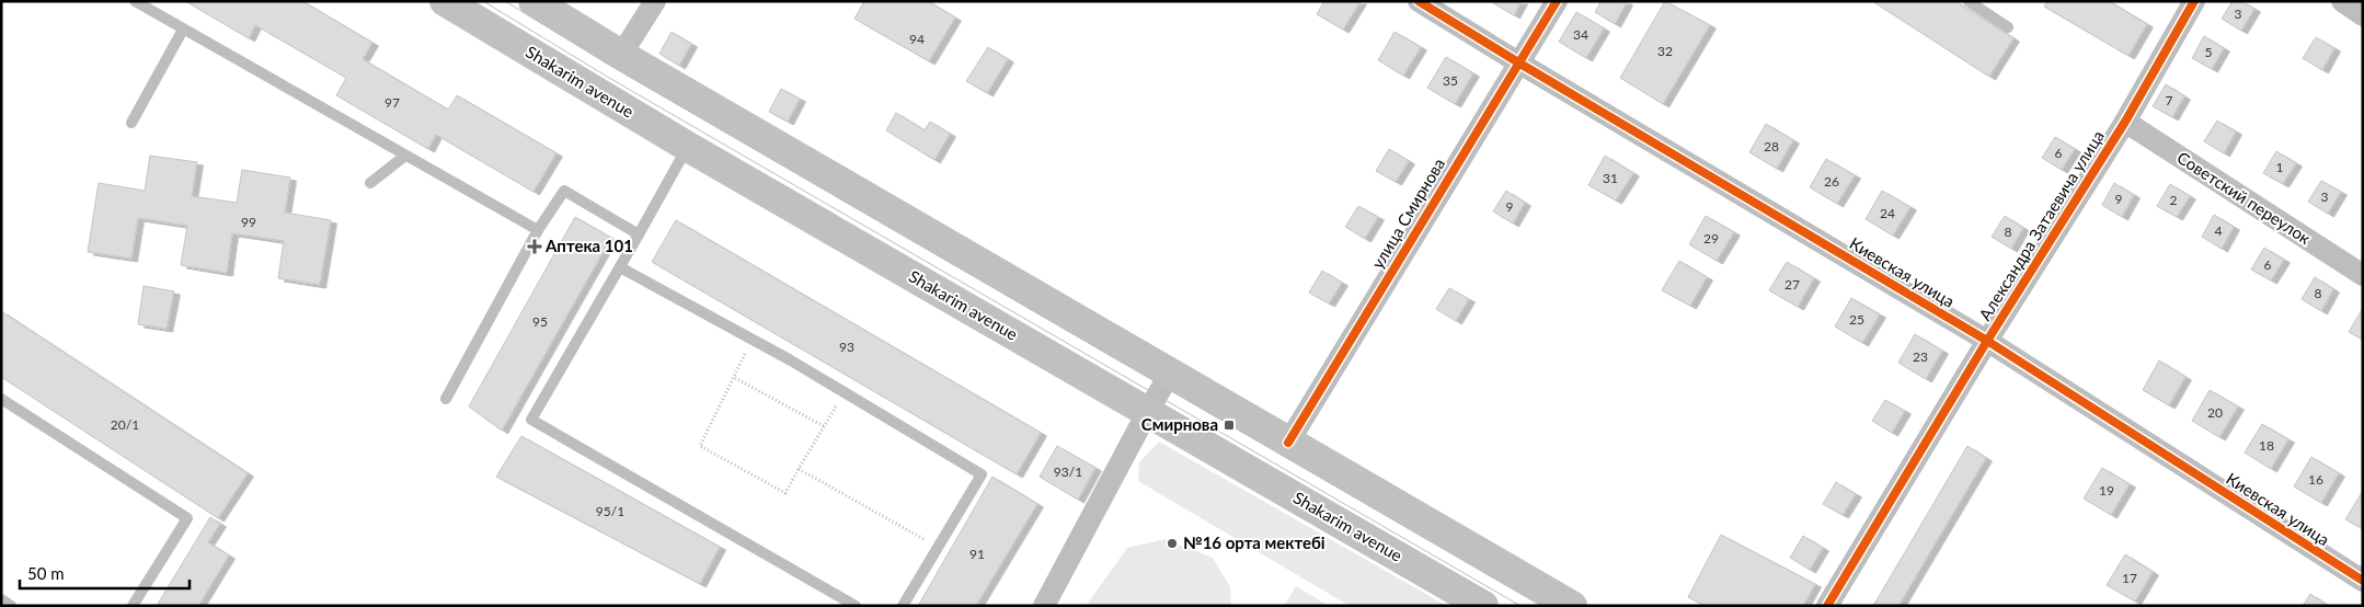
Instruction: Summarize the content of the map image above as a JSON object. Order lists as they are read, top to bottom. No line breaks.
{"streets":{"main road":["Shakarim avenue","улица Смирнова"],"street":["Советский переулок","Александра Затаевича улица","Киевская улица"]},"crossings":[["Shakarim avenue","улица Смирнова"],["Советский переулок","Александра Затаевича улица"],["улица Смирнова","Киевская улица"],["Александра Затаевича улица","Киевская улица"]],"places":{"health":["Аптека 101"],"transit":["Смирнова"],"other":["№16 орта мектебі"]},"house_numbers":["3","34","94","32","5","35","7","97","28","6","1","31","26","3","9","2","9","24","99","4","8","29","6","27","8","25","95","93","23","20","20/1","18","93/1","16","19","95/1","91","17"],"scale_bar":"50 m"}
